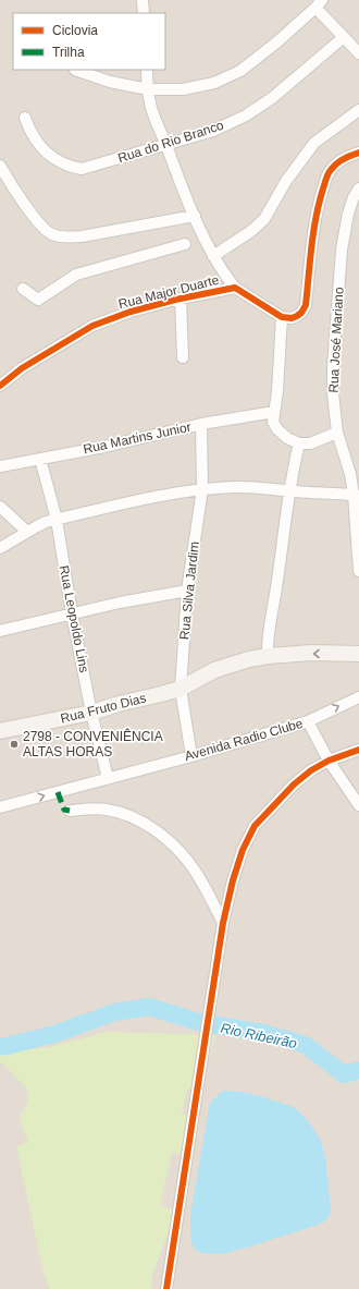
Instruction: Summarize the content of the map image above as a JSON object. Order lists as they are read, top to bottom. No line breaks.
{"streets":{"street":["Rua do Rio Branco","Rua Major Duarte","Rua José Mariano","Rua Martins Junior","Rua Silva Jardim","Rua Leopoldo Lins","Rua Fruto Dias","Avenida Radio Clube"]},"crossings":[["Rua Martins Junior","Rua Silva Jardim"],["Rua Martins Junior","Rua Leopoldo Lins"],["Rua Silva Jardim","Rua Fruto Dias"],["Rua Silva Jardim","Avenida Radio Clube"],["Rua Leopoldo Lins","Rua Fruto Dias"],["Rua Leopoldo Lins","Avenida Radio Clube"]],"one_way":["Avenida Radio Clube"],"water":["Rio Ribeirão"],"places":["2798 - CONVENIÊNCIA ALTAS HORAS"],"legend":["Ciclovia","Trilha"]}
